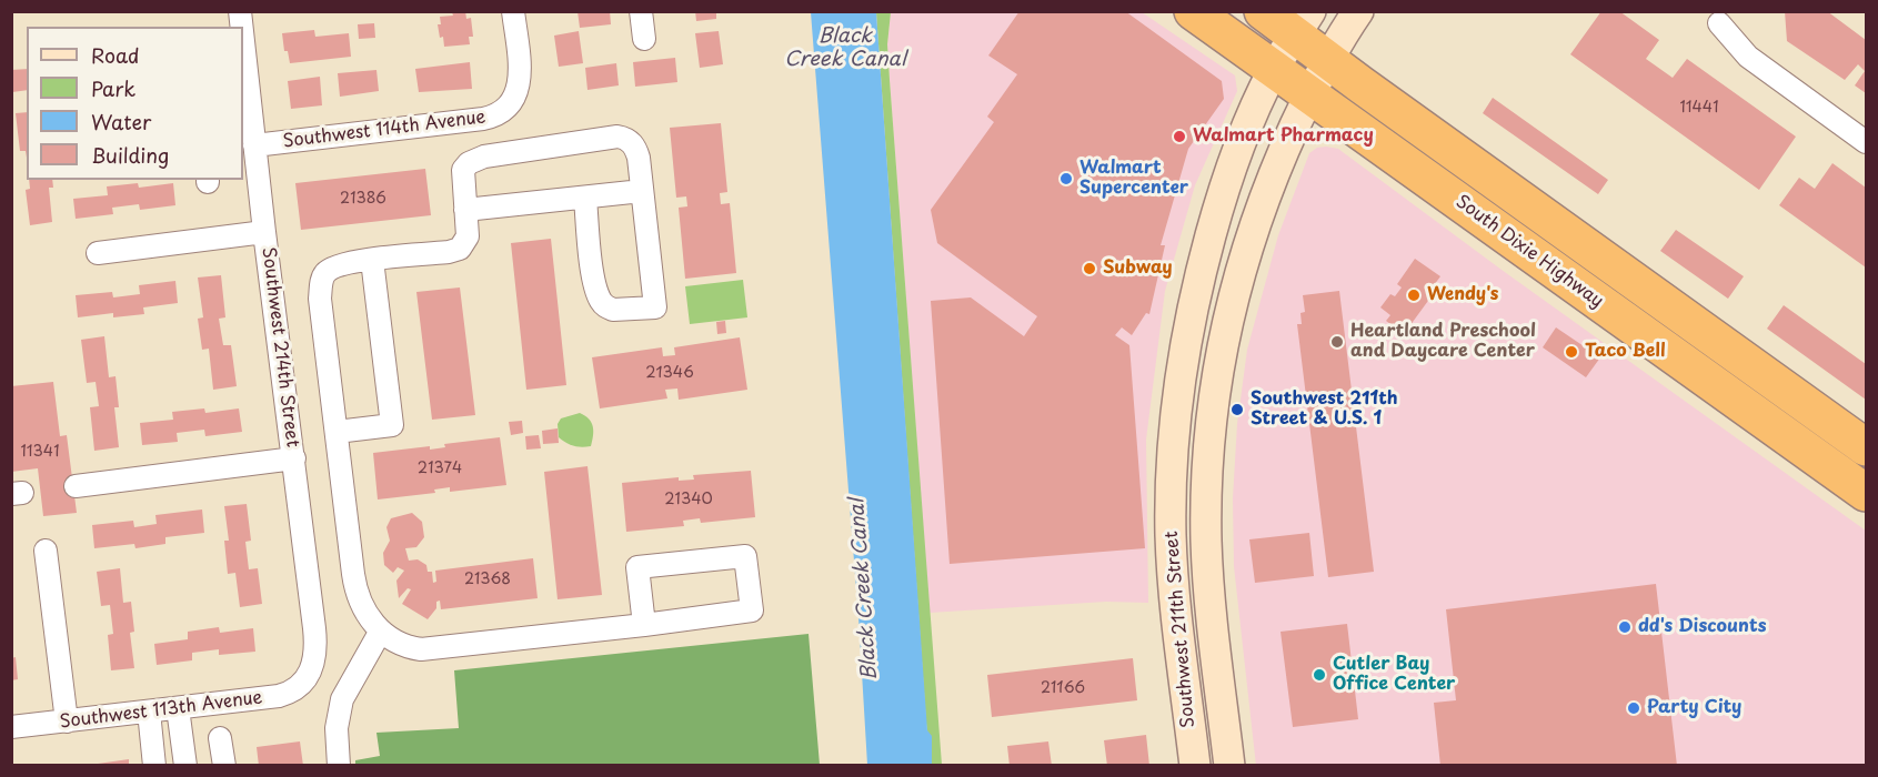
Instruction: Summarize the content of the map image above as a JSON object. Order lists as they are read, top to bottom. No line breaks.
{"streets":{"highway":["South Dixie Highway"],"main road":["Southwest 211th Street"],"street":["Southwest 114th Avenue","Southwest 214th Street","Southwest 113th Avenue"]},"crossings":[["Southwest 114th Avenue","Southwest 214th Street"],["South Dixie Highway","Southwest 211th Street"],["Southwest 214th Street","Southwest 113th Avenue"]],"water":["Black Creek Canal"],"places":["Walmart Pharmacy","Walmart Supercenter","Subway","Wendy's","Heartland Preschool and Daycare Center","Taco Bell","Southwest 211th Street & U.S. 1","dd's Discounts","Cutler Bay Office Center","Party City"],"house_numbers":["11441","21386","21346","11341","21374","21340","21368","21166"],"legend":["Road","Park","Water","Building"]}
